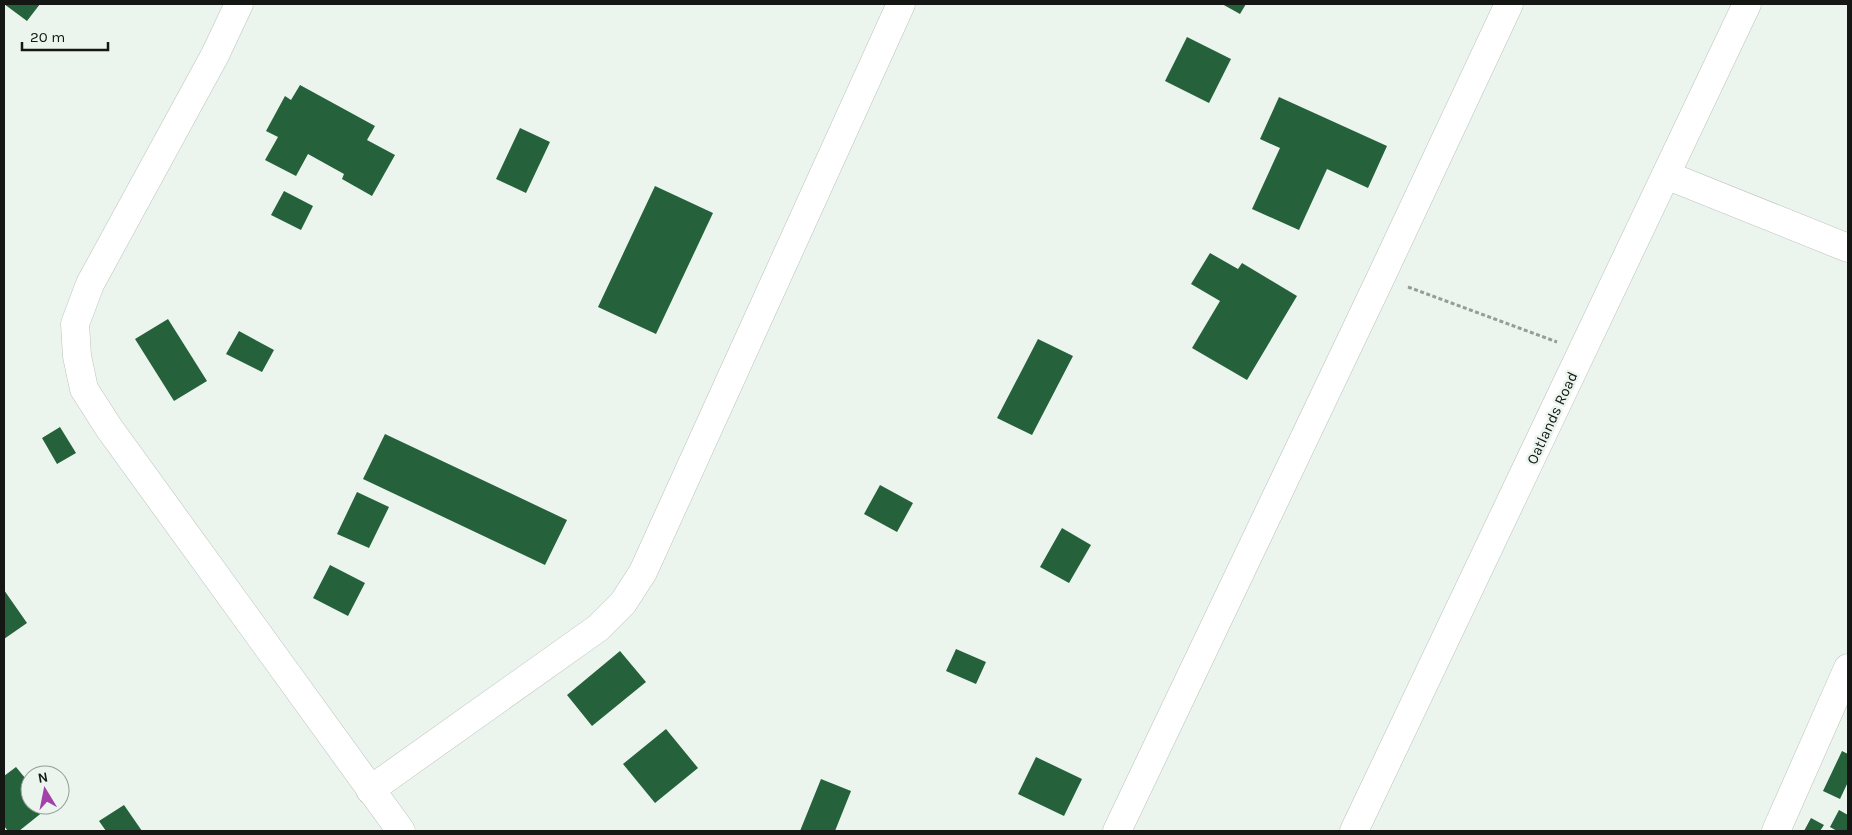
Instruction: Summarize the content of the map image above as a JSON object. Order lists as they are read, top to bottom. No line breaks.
{"streets":{"street":["Oatlands Road"]},"scale_bar":"20 m","north":"top"}
